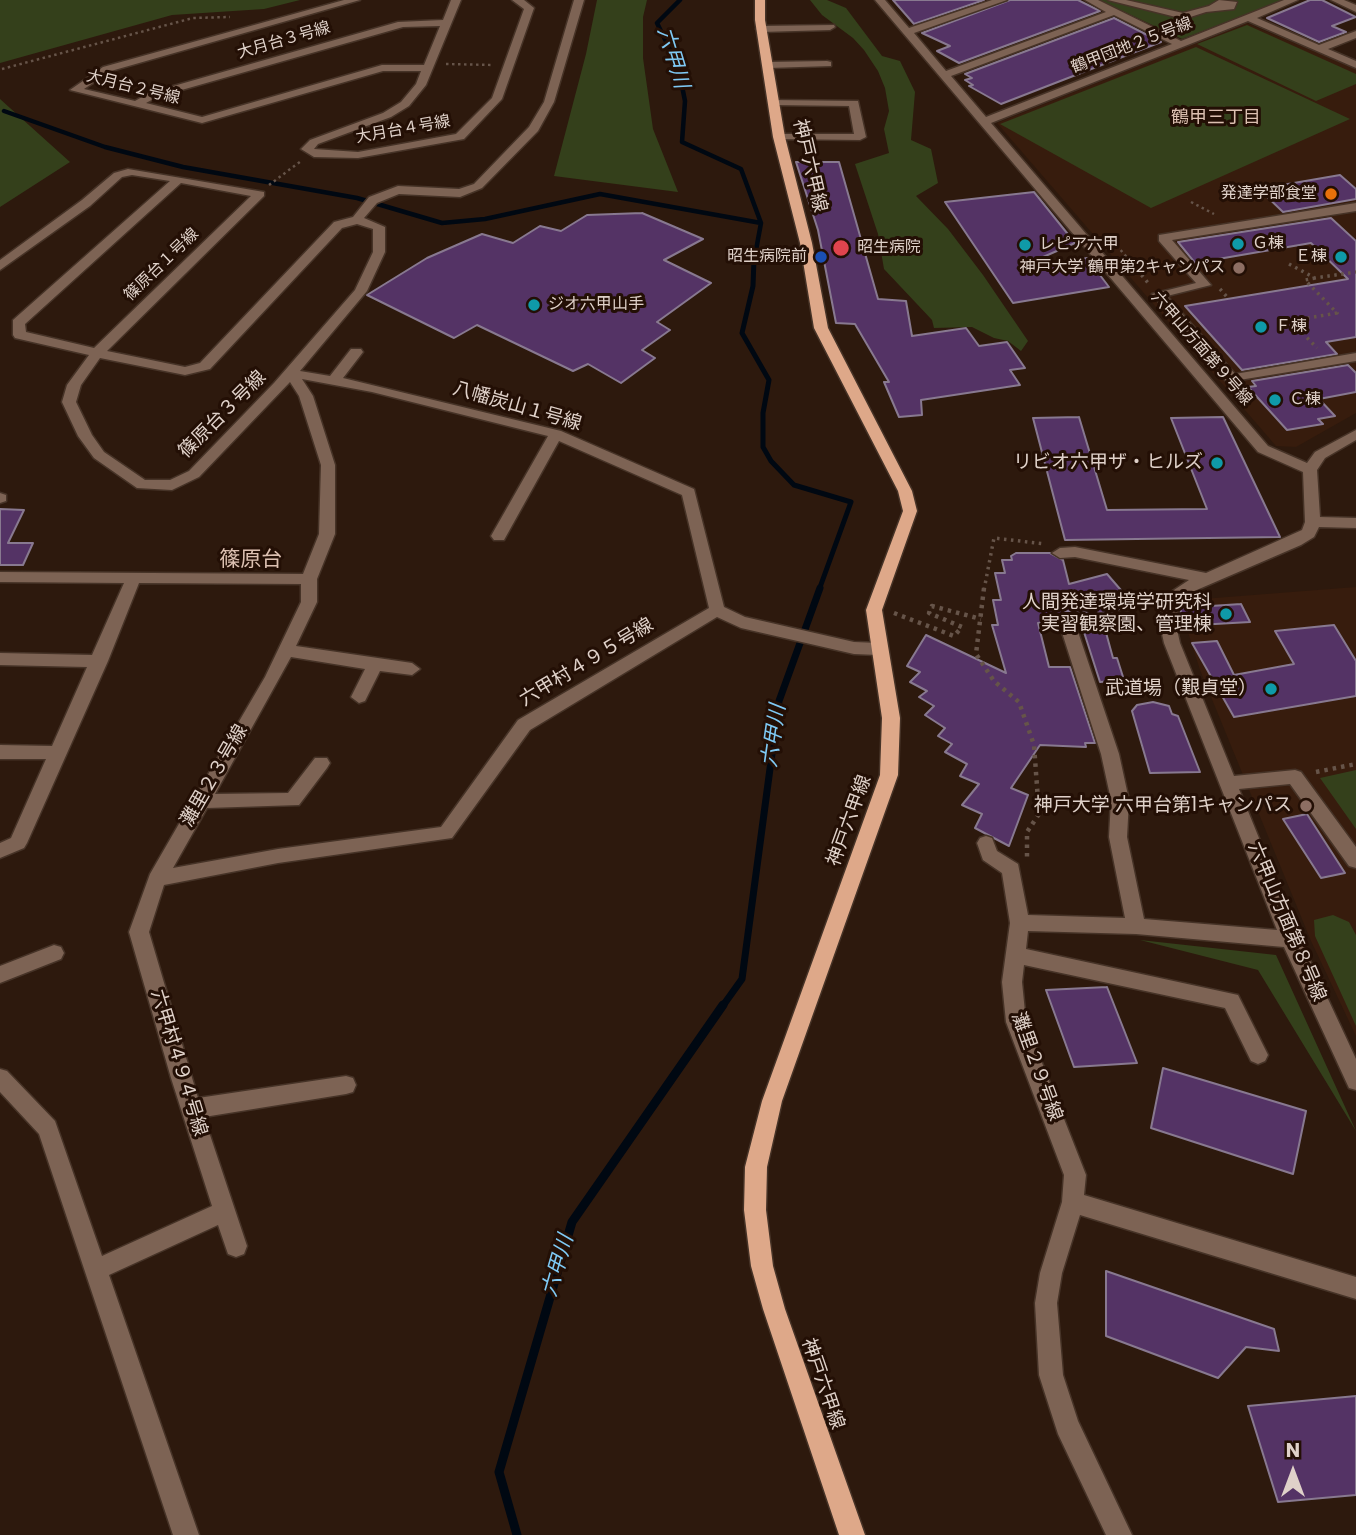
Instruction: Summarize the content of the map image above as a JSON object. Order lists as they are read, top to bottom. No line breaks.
{"streets":{"main road":["神戸六甲線"],"street":["大月台３号線","鶴甲団地２５号線","大月台２号線","大月台４号線","篠原台１号線","六甲山方面第９号線","八幡炭山１号線","篠原台３号線","六甲村４９５号線","灘里２３号線","六甲山方面第８号線","六甲村４９４号線","灘里２９号線"]},"crossings":[["大月台３号線","大月台２号線"],["鶴甲団地２５号線","六甲山方面第９号線"],["篠原台１号線","篠原台３号線"],["八幡炭山１号線","篠原台３号線"],["八幡炭山１号線","六甲村４９５号線"],["八幡炭山１号線","灘里２３号線"],["篠原台３号線","灘里２３号線"],["六甲村４９５号線","灘里２３号線"],["六甲村４９５号線","六甲村４９４号線"],["灘里２３号線","六甲村４９４号線"]],"districts":["鶴甲三丁目","篠原台"],"water":["六甲川"],"places":["発達学部食堂","Ｇ棟","レピア六甲","昭生病院","昭生病院前","Ｅ棟","神戸大学 鶴甲第2キャンパス","ジオ六甲山手","Ｆ棟","Ｃ棟","リビオ六甲ザ・ヒルズ","人間発達環境学研究科 実習観察園、管理棟","武道場（艱貞堂）","神戸大学 六甲台第1キャンパス"],"north":"top"}
